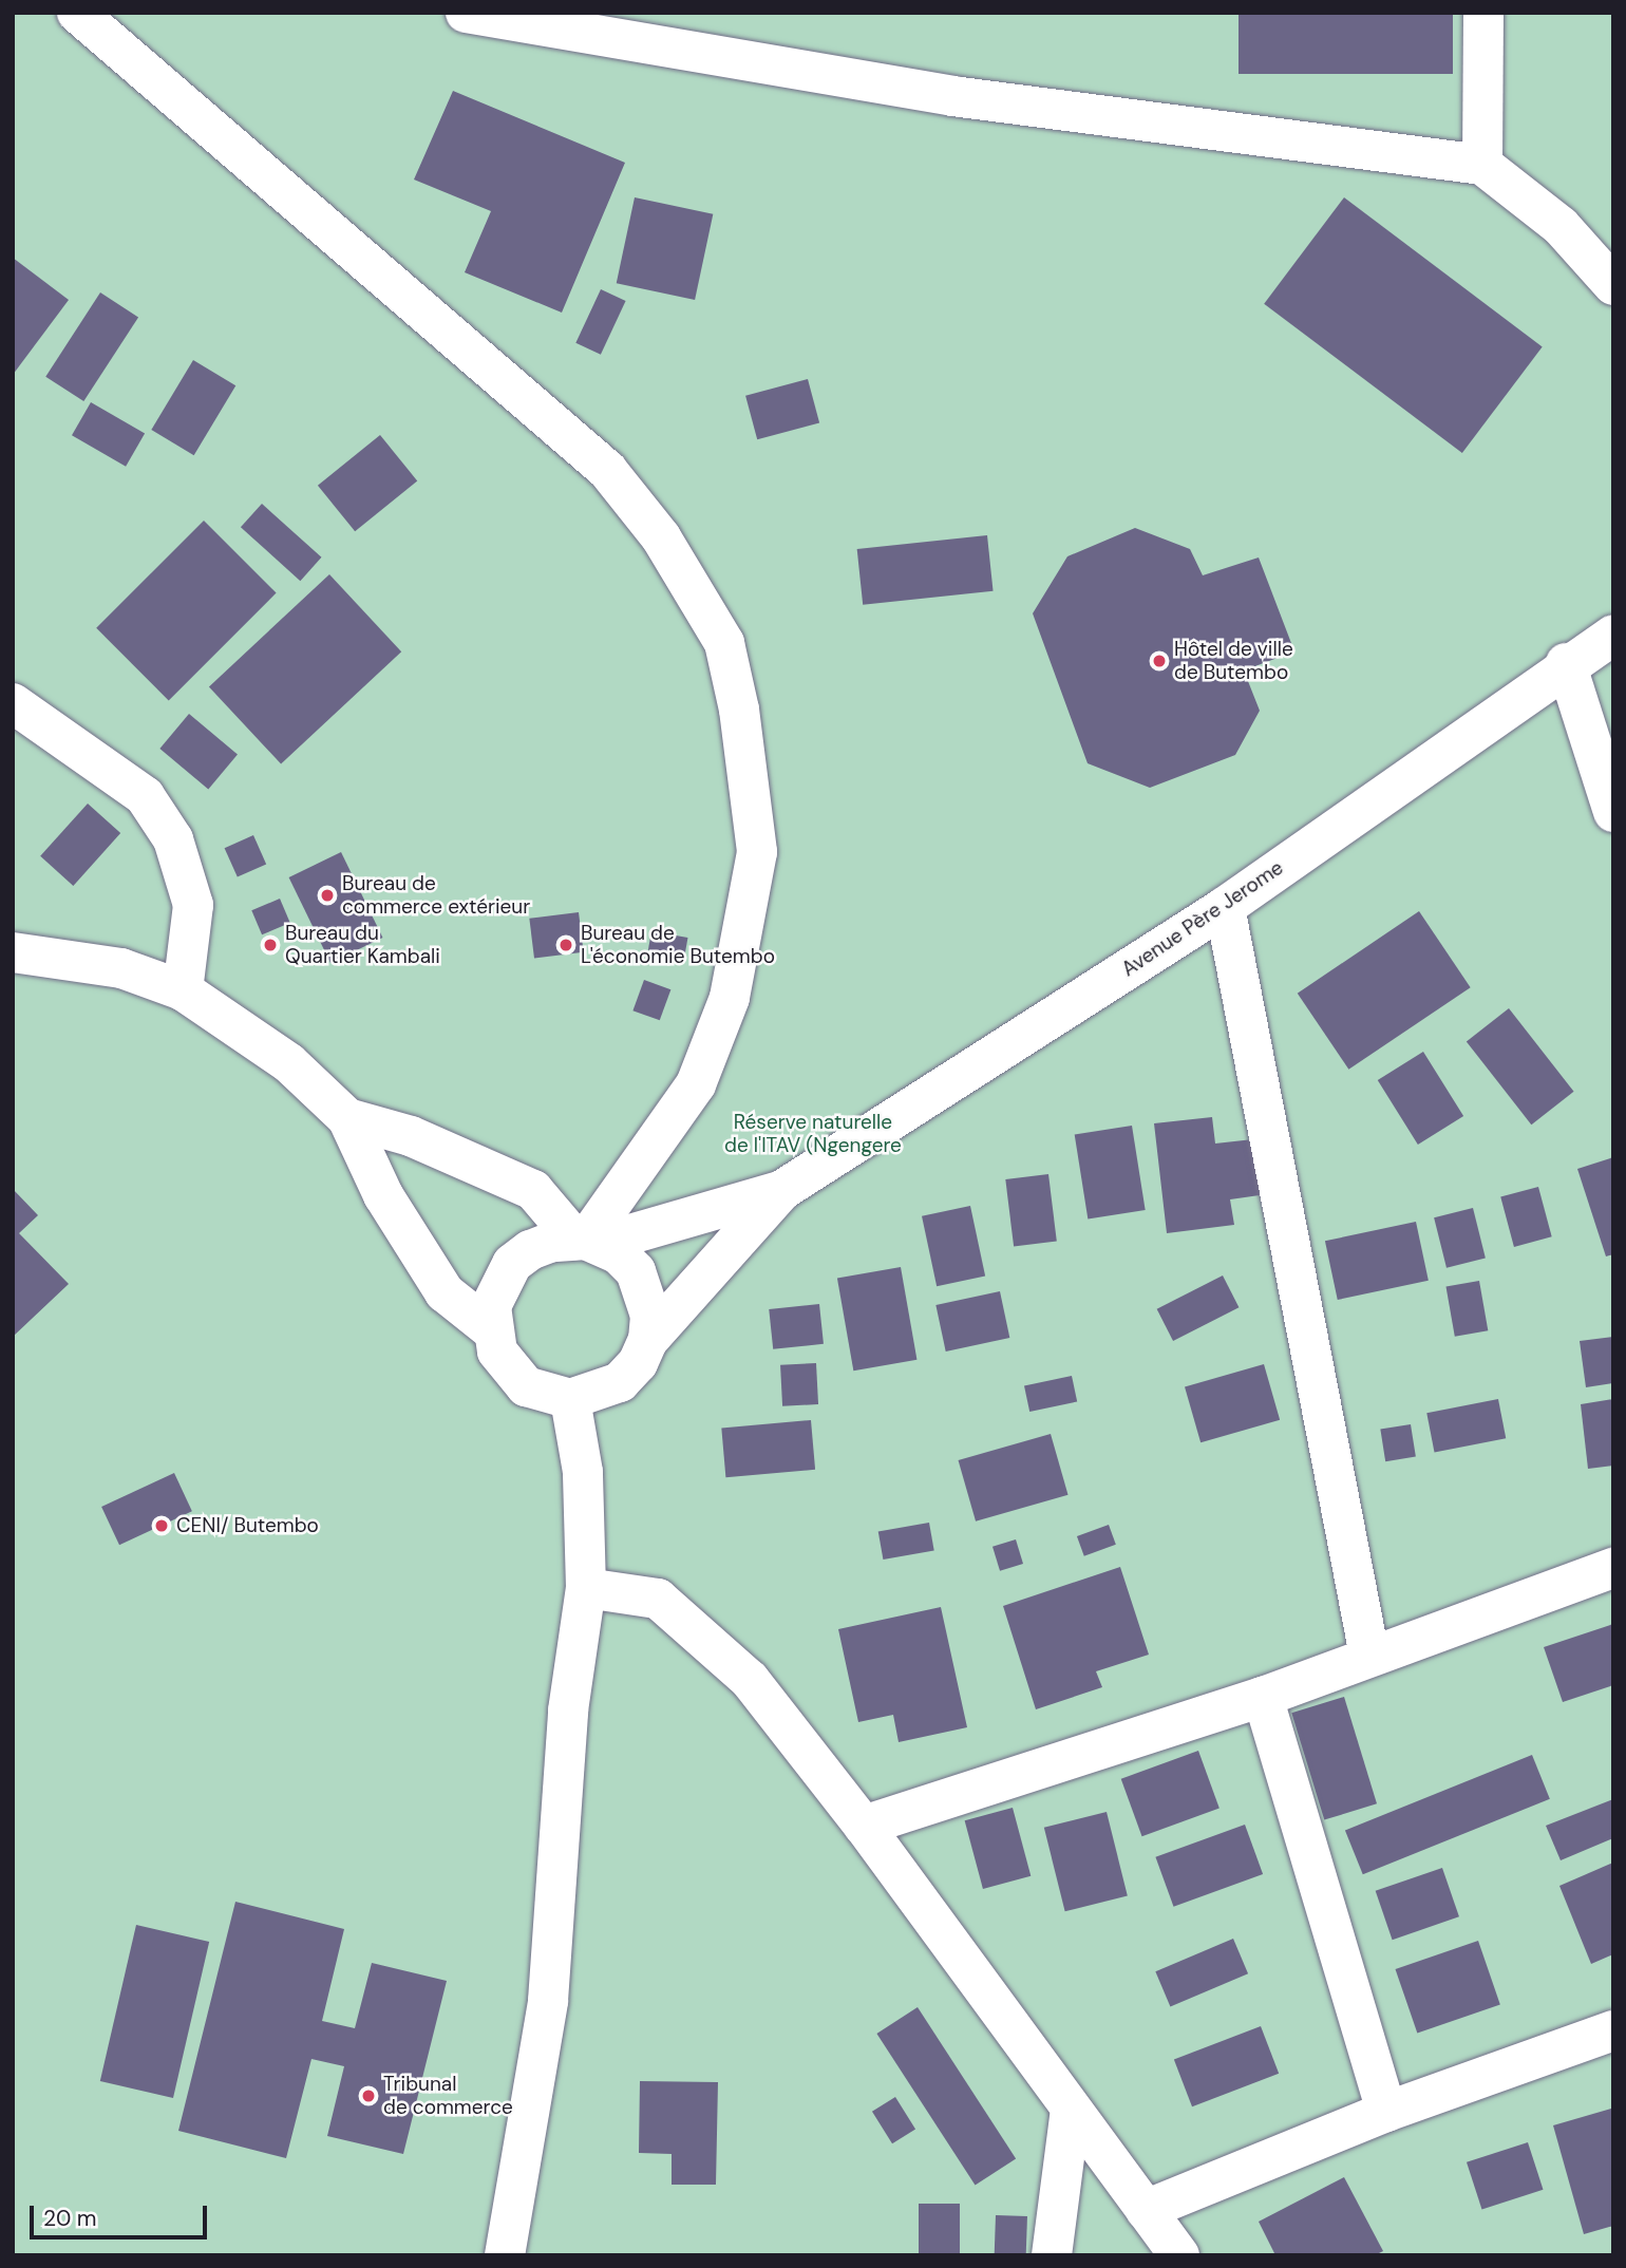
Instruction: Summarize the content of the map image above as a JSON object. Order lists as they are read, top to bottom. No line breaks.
{"streets":{"street":["Avenue Père Jerome"]},"parks":["Réserve naturelle de l'ITAV (Ngengere"],"places":["Hôtel de ville de Butembo","Bureau de commerce extérieur","Bureau du Quartier Kambali","Bureau de L'économie Butembo","CENI/ Butembo","Tribunal de commerce"],"scale_bar":"20 m"}
